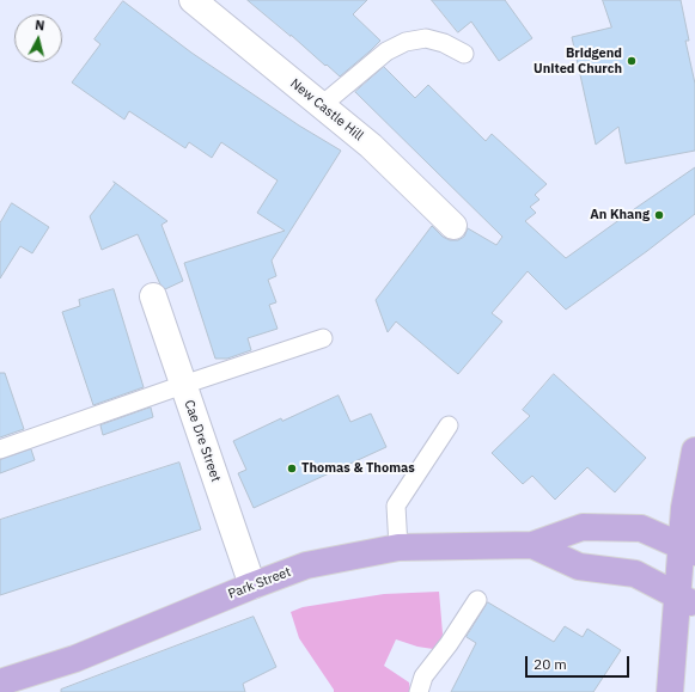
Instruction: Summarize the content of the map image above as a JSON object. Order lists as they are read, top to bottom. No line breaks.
{"streets":{"main road":["Park Street"],"street":["New Castle Hill","Cae Dre Street"]},"crossings":[["Cae Dre Street","Park Street"]],"places":["Bridgend United Church","An Khang","Thomas & Thomas"],"scale_bar":"20 m","north":"top"}
